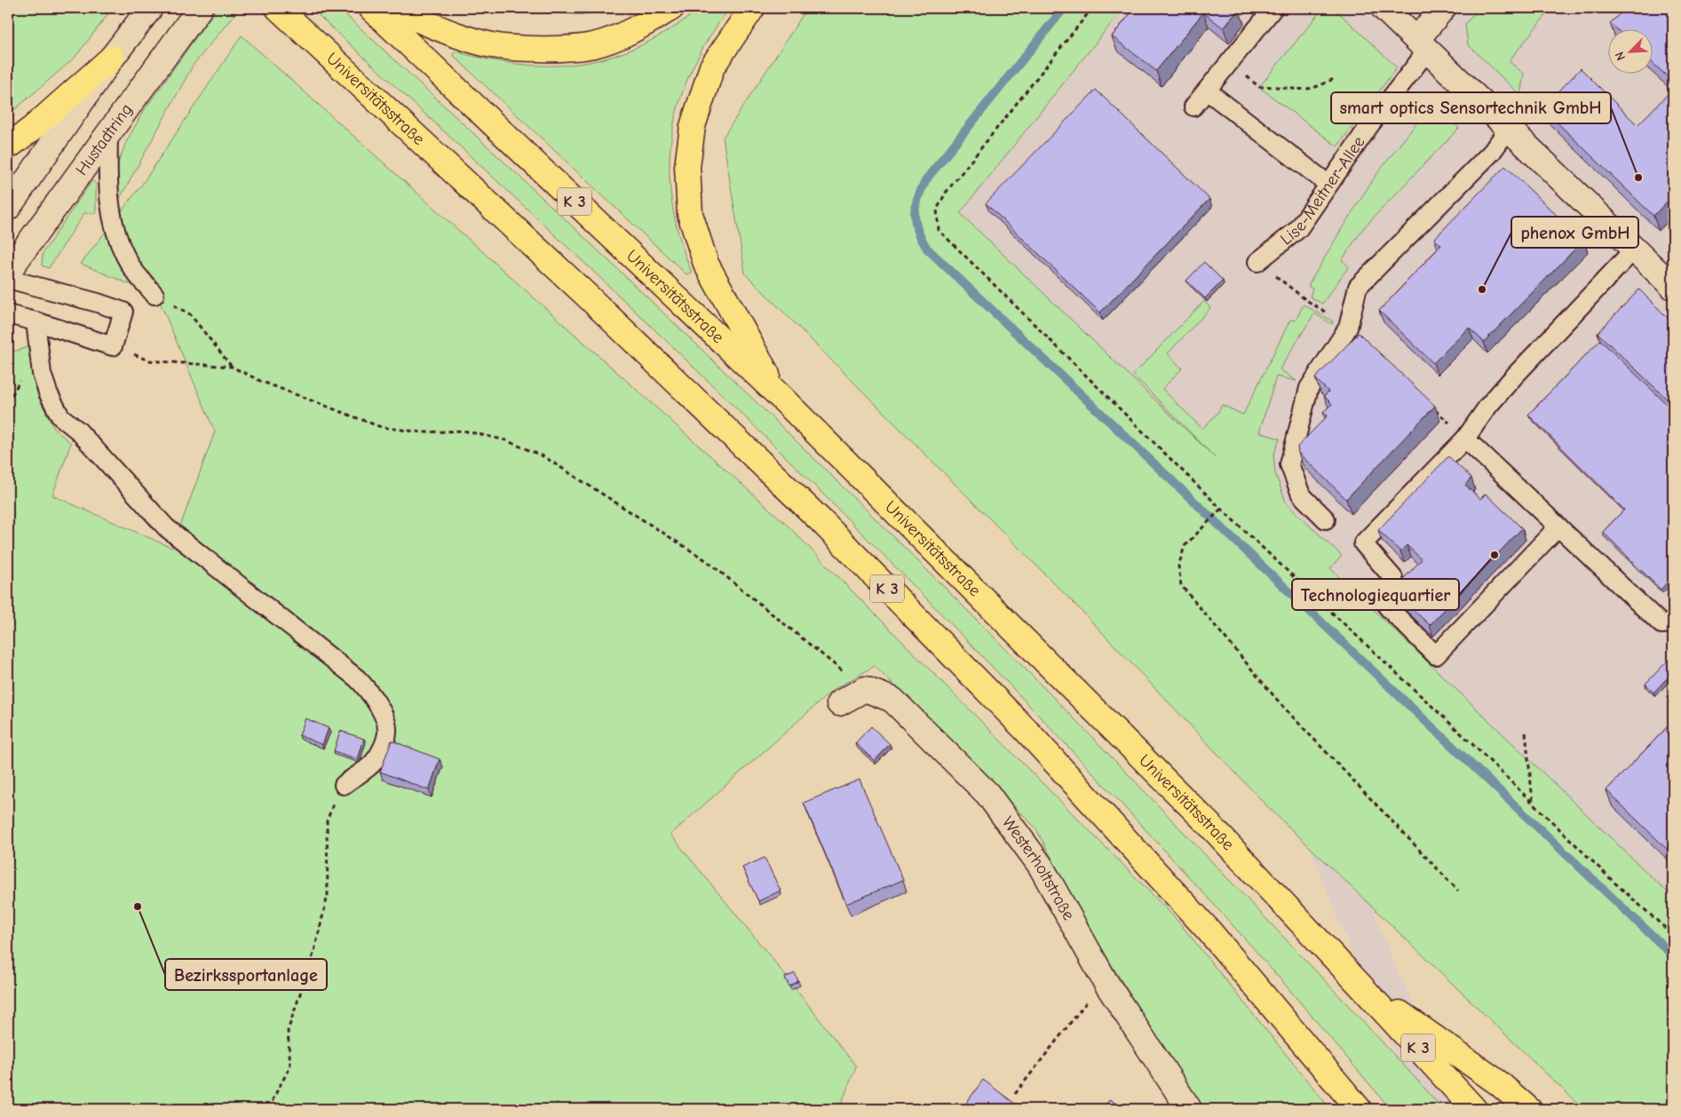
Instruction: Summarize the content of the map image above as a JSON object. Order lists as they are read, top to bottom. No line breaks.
{"streets":{"highway":["Universitätsstraße","K 3"],"street":["Hustadtring","Lise-Meitner-Allee","Westerholtstraße"]},"places":["smart optics Sensortechnik GmbH","phenox GmbH","Technologiequartier","Bezirkssportanlage"],"north":"bottom left"}
